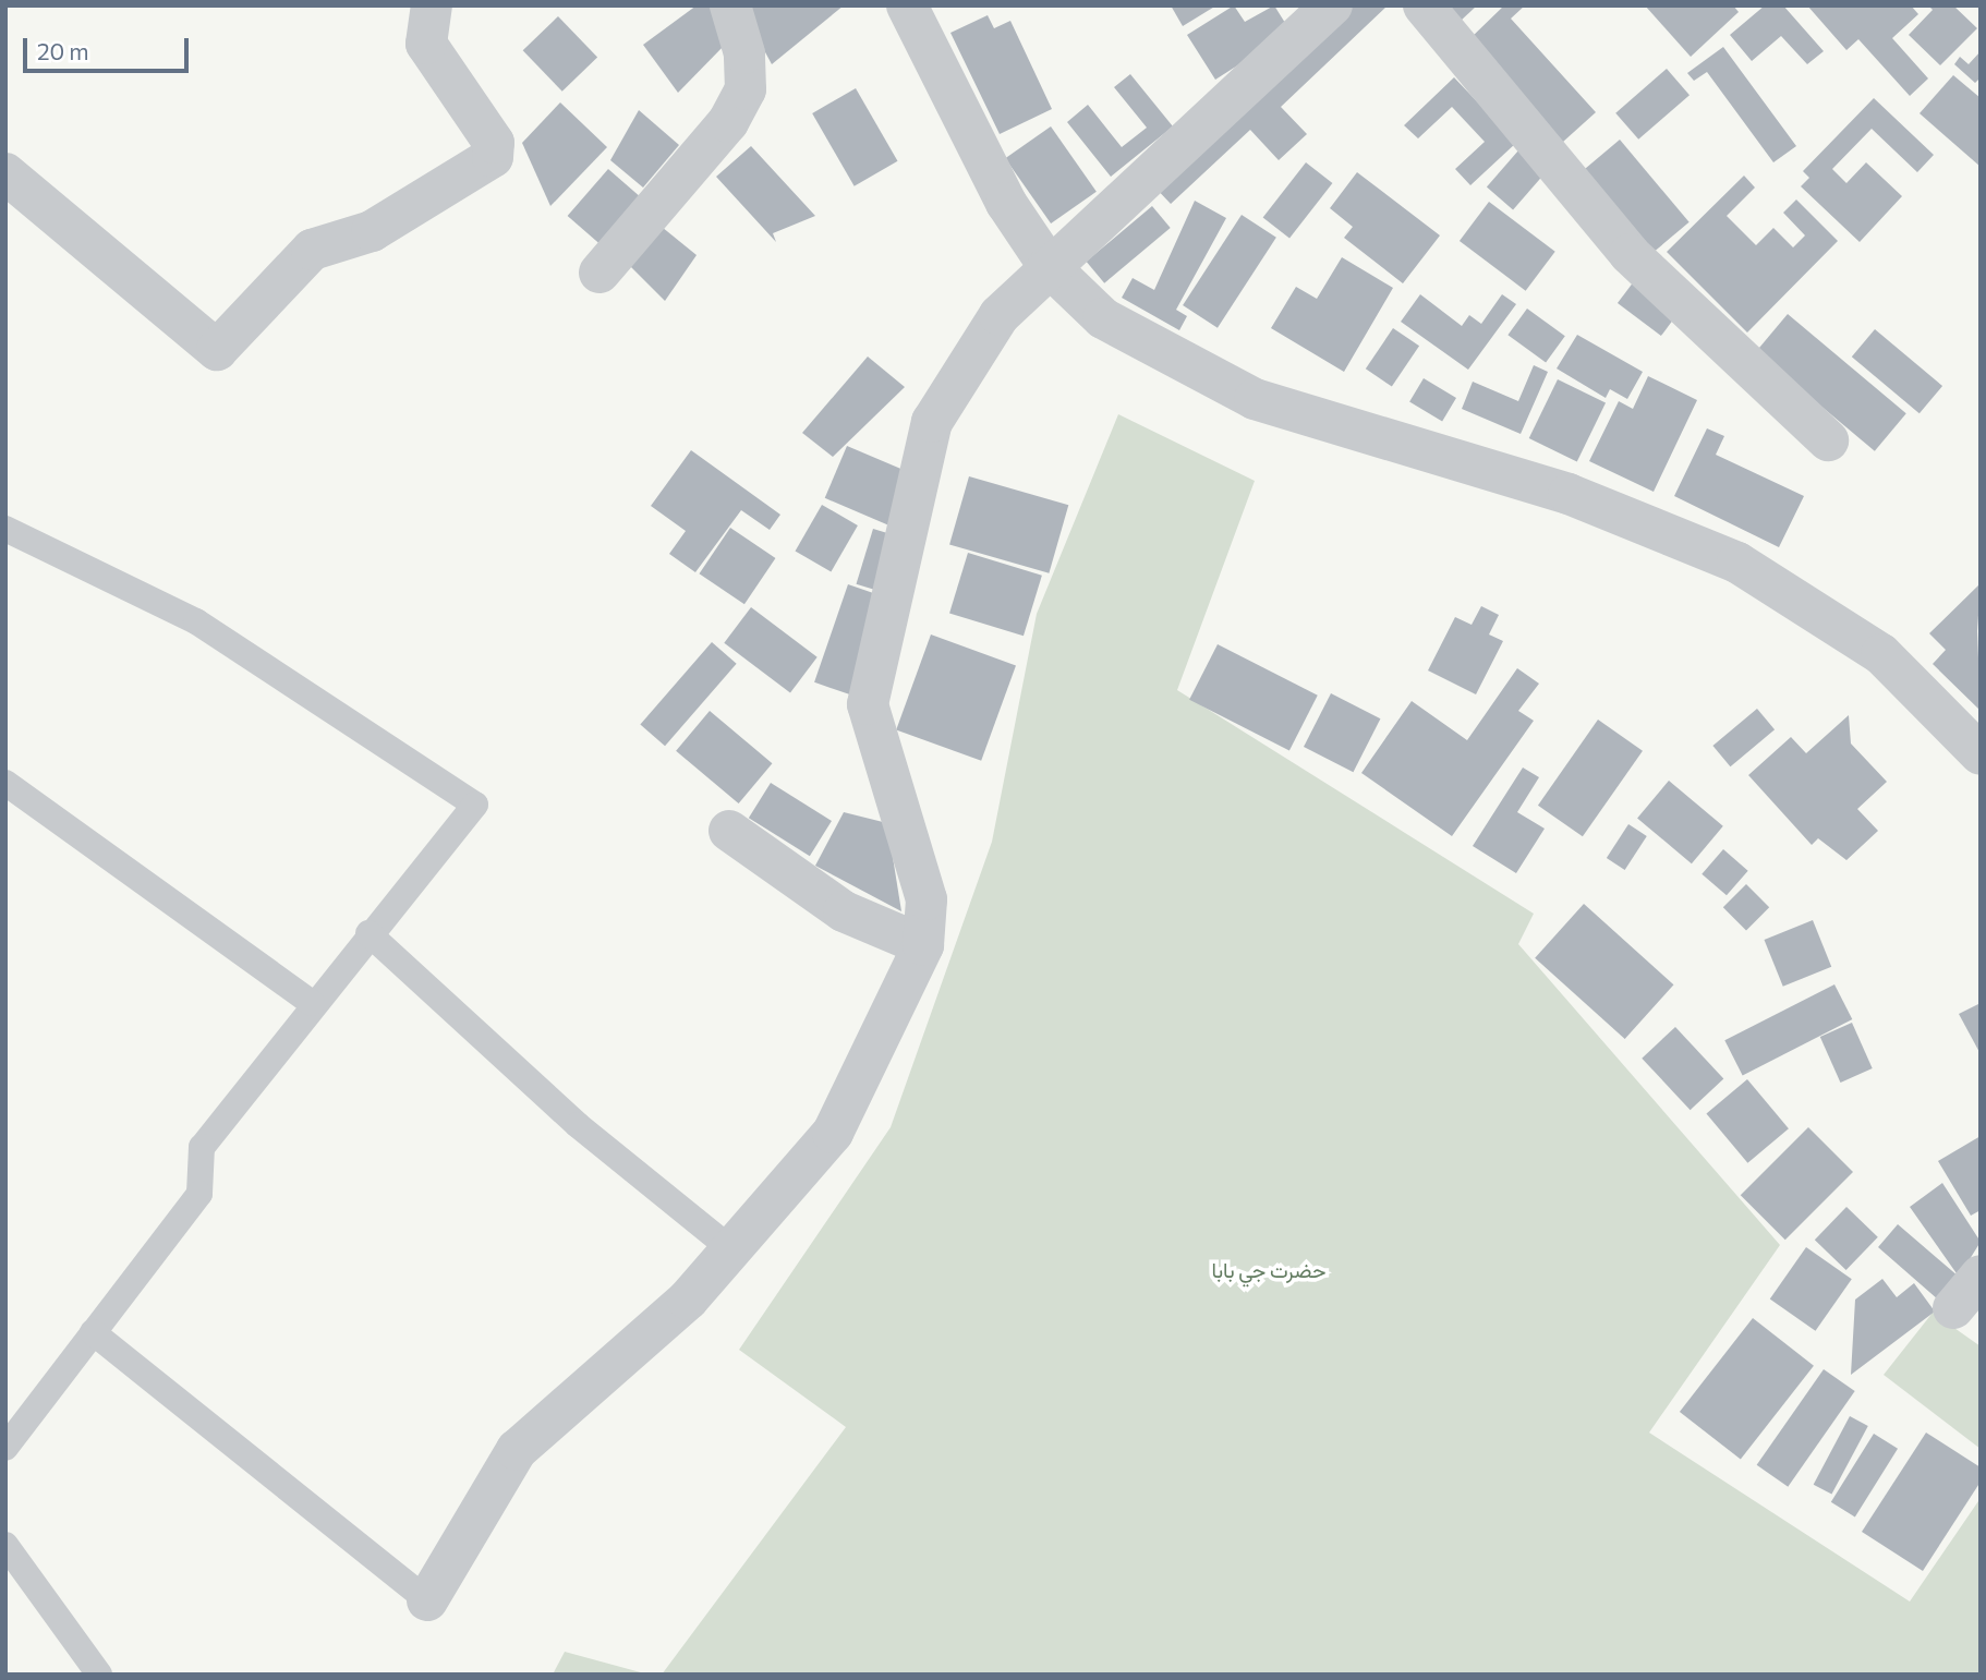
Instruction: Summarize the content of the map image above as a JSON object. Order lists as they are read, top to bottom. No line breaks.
{"parks":["حضرت جي بابا"],"scale_bar":"20 m"}
